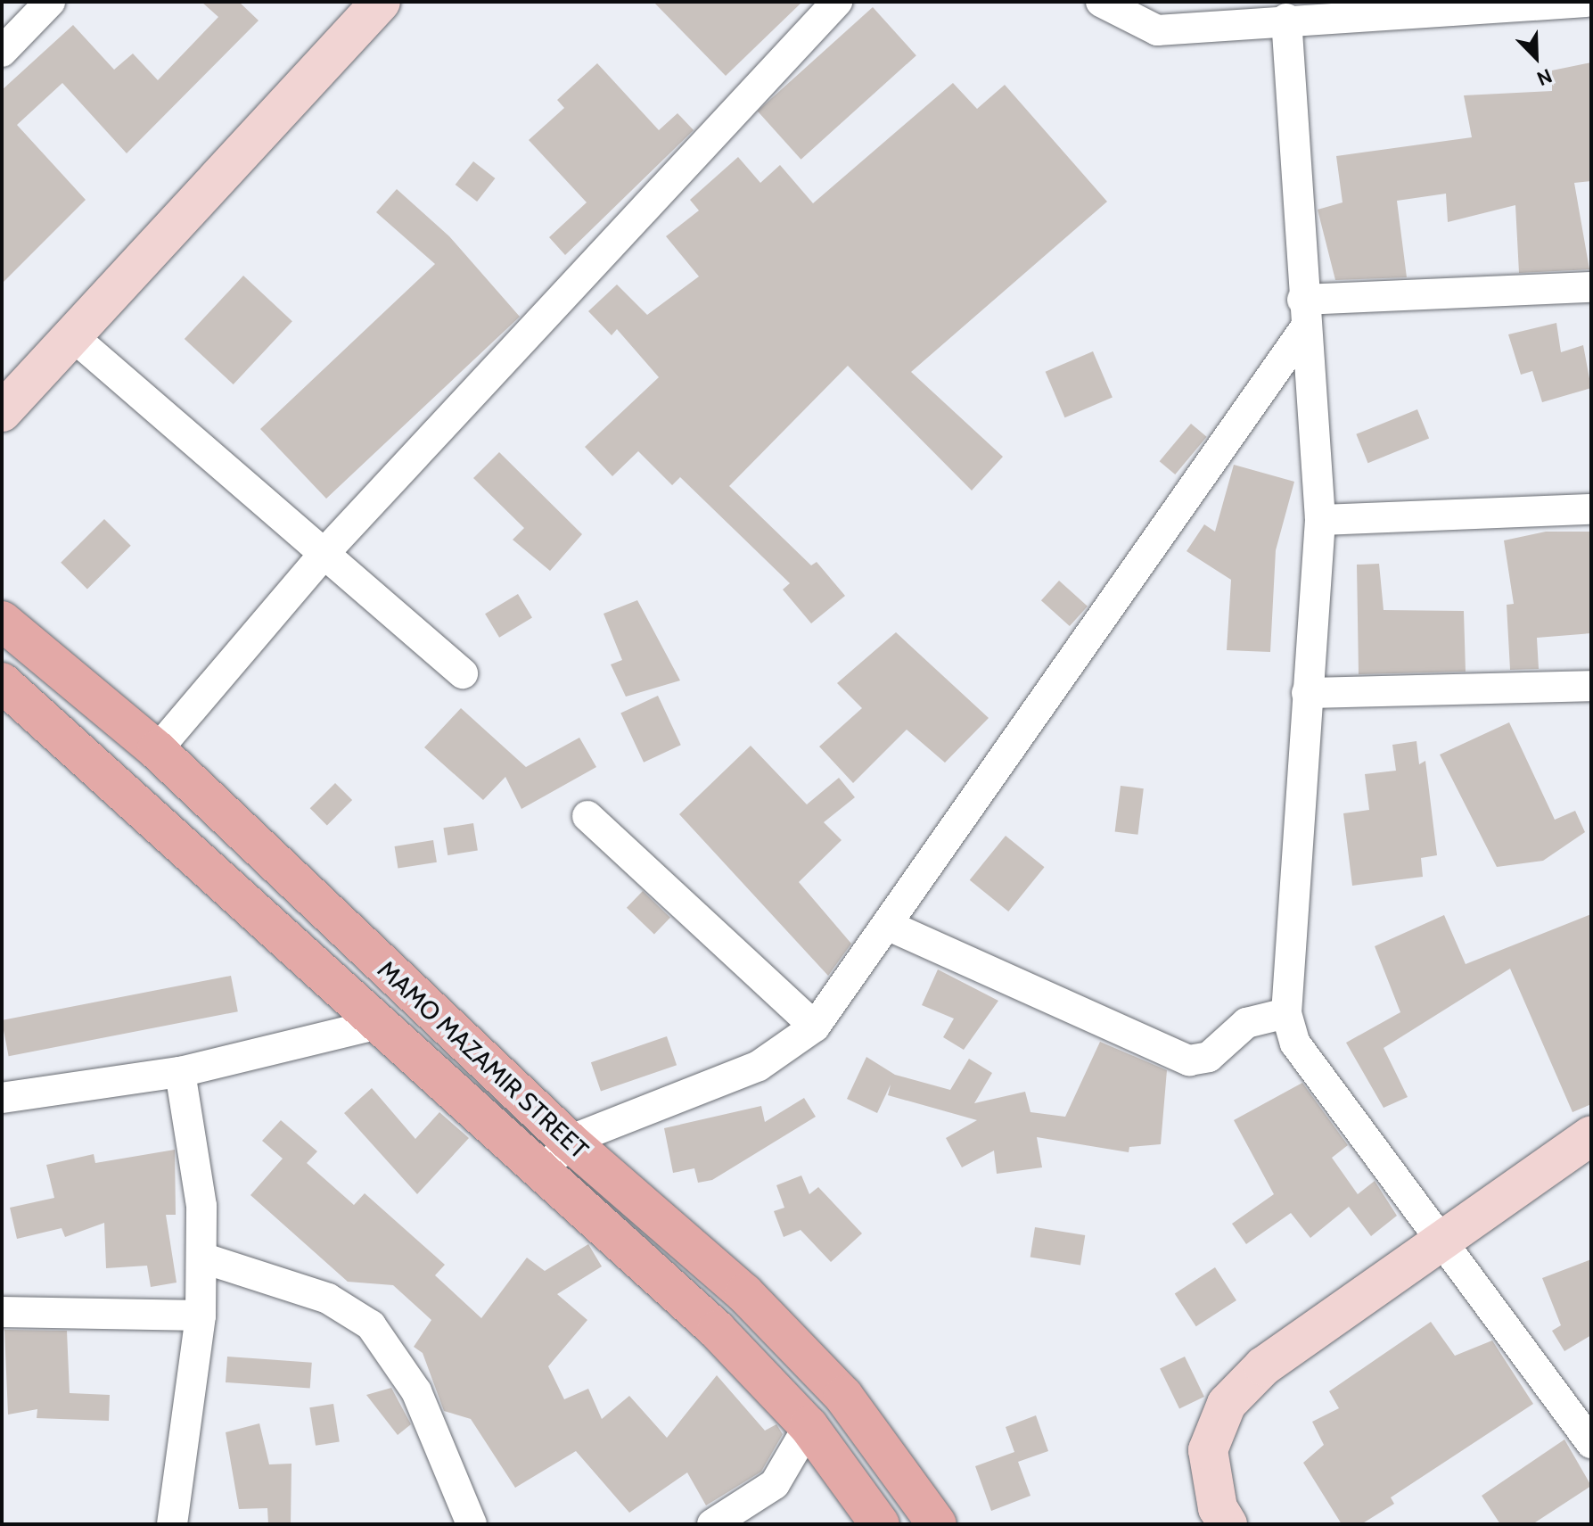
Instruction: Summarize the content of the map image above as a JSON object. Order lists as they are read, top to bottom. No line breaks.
{"streets":{"main road":["MAMO MAZAMIR STREET"]},"north":"bottom right"}
